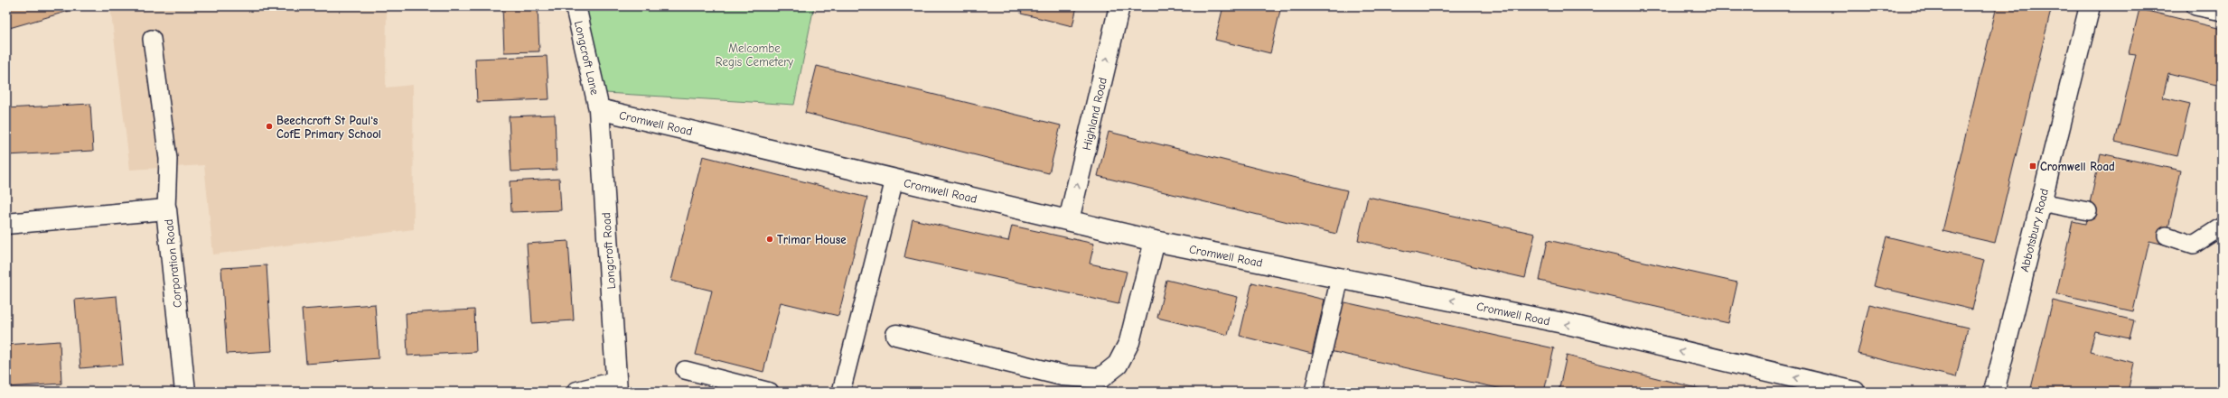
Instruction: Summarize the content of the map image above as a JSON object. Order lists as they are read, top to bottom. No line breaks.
{"streets":{"street":["Longcroft Lane","Highland Road","Cromwell Road","Abbotsbury Road","Longcroft Road","Corporation Road"]},"crossings":[["Longcroft Lane","Cromwell Road"],["Longcroft Lane","Longcroft Road"],["Highland Road","Cromwell Road"],["Cromwell Road","Longcroft Road"]],"one_way":["Highland Road","Cromwell Road"],"parks":["Melcombe Regis Cemetery"],"places":{"other":["Beechcroft St Paul's CofE Primary School","Trimar House"],"transit":["Cromwell Road"]}}
